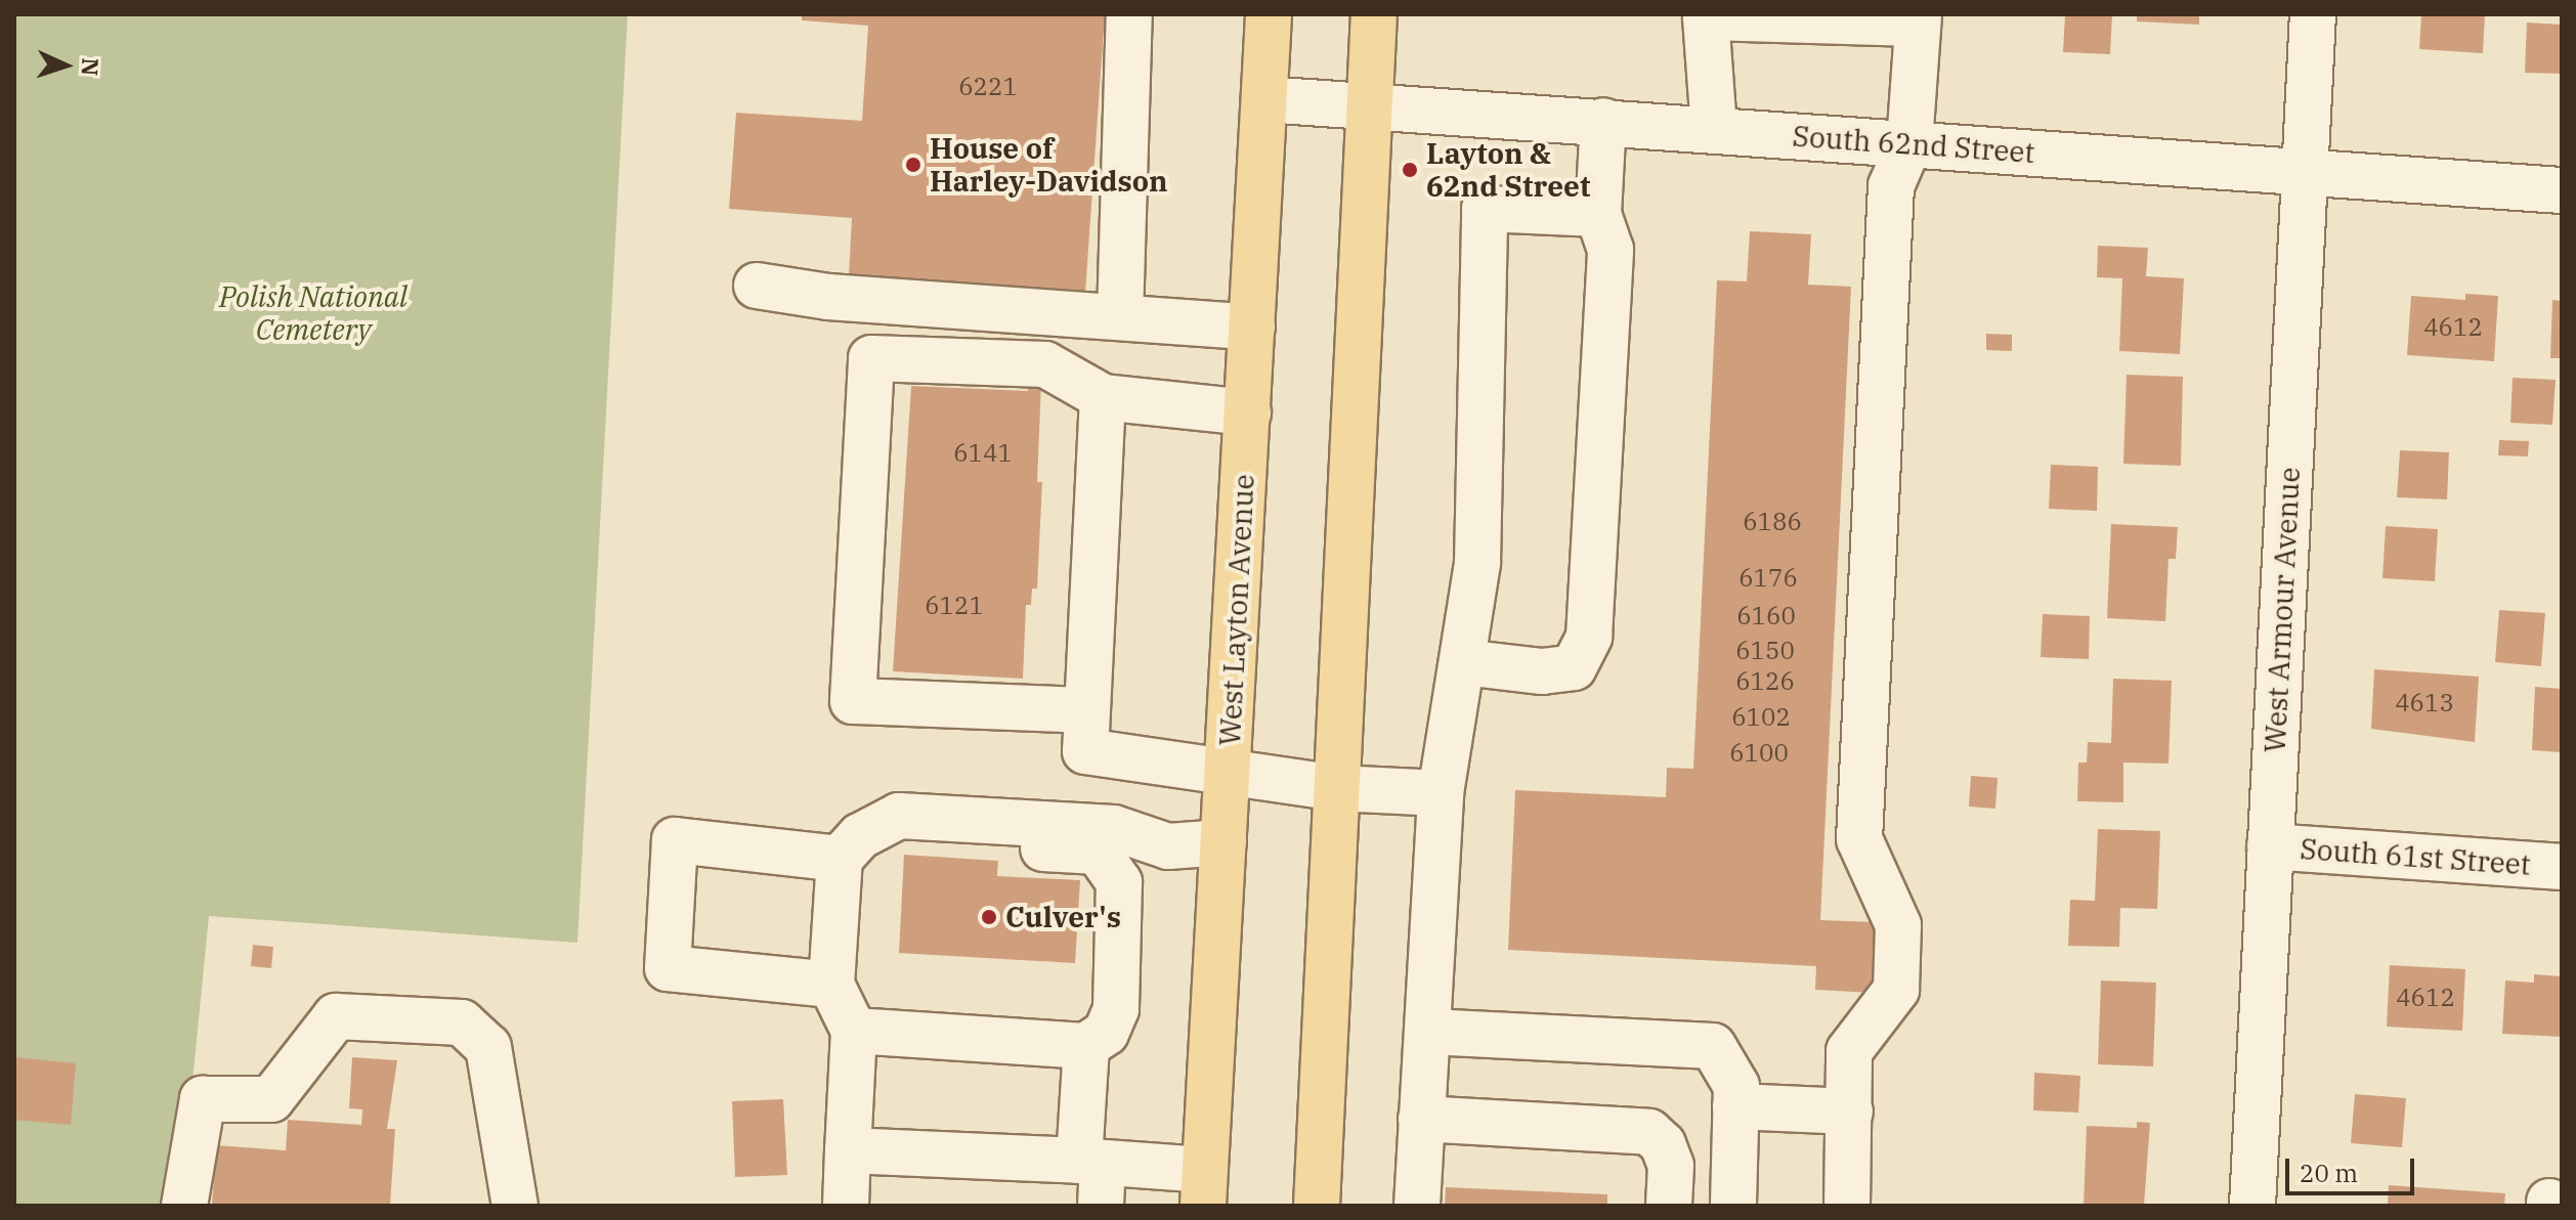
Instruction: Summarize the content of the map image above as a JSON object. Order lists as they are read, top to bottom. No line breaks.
{"streets":{"main road":["West Layton Avenue"],"street":["South 62nd Street","West Armour Avenue","South 61st Street"]},"crossings":[["South 62nd Street","West Layton Avenue"],["South 62nd Street","West Armour Avenue"],["West Armour Avenue","South 61st Street"]],"parks":["Polish National Cemetery"],"places":["House of Harley-Davidson","Layton & 62nd Street","Culver's"],"house_numbers":["6221","4612","6141","6186","6176","6121","6160","6150","6126","4613","6102","6100","4612"],"scale_bar":"20 m","north":"right"}
